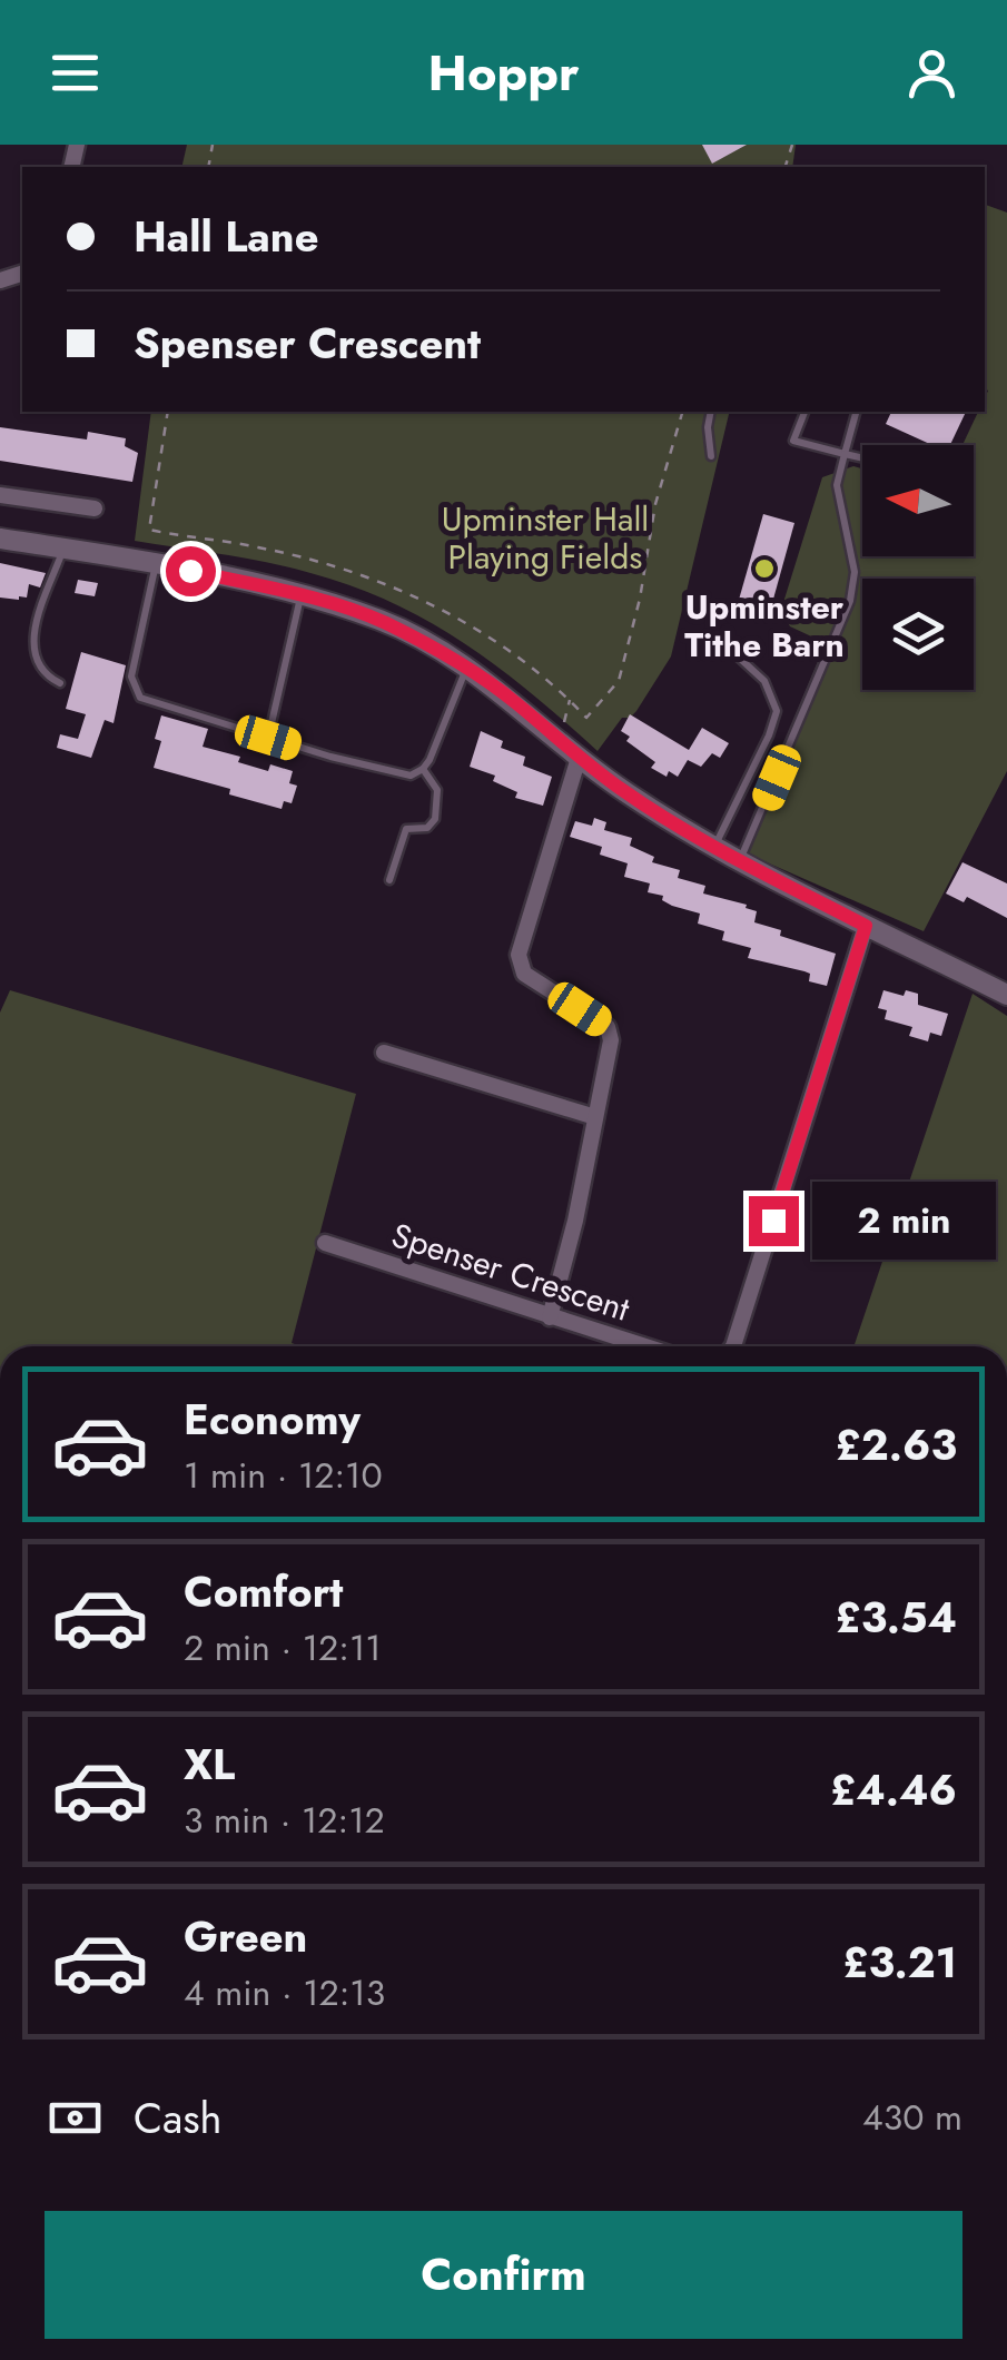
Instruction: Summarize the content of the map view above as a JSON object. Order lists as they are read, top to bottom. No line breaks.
{"streets":{"street":["Spenser Crescent"]},"parks":["Upminster Hall Playing Fields"],"places":["Upminster Tithe Barn"],"north":"left","page":{"header":"Hoppr","banner":["Hall Lane","Spenser Crescent"],"bubble":"2 min","list":[{"name":"Economy","note":"1 min · 12:10","value":"£2.63"},{"name":"Comfort","note":"2 min · 12:11","value":"£3.54"},{"name":"XL","note":"3 min · 12:12","value":"£4.46"},{"name":"Green","note":"4 min · 12:13","value":"£3.21"}],"pay":["Cash","430 m"],"buttons":"Confirm"}}
